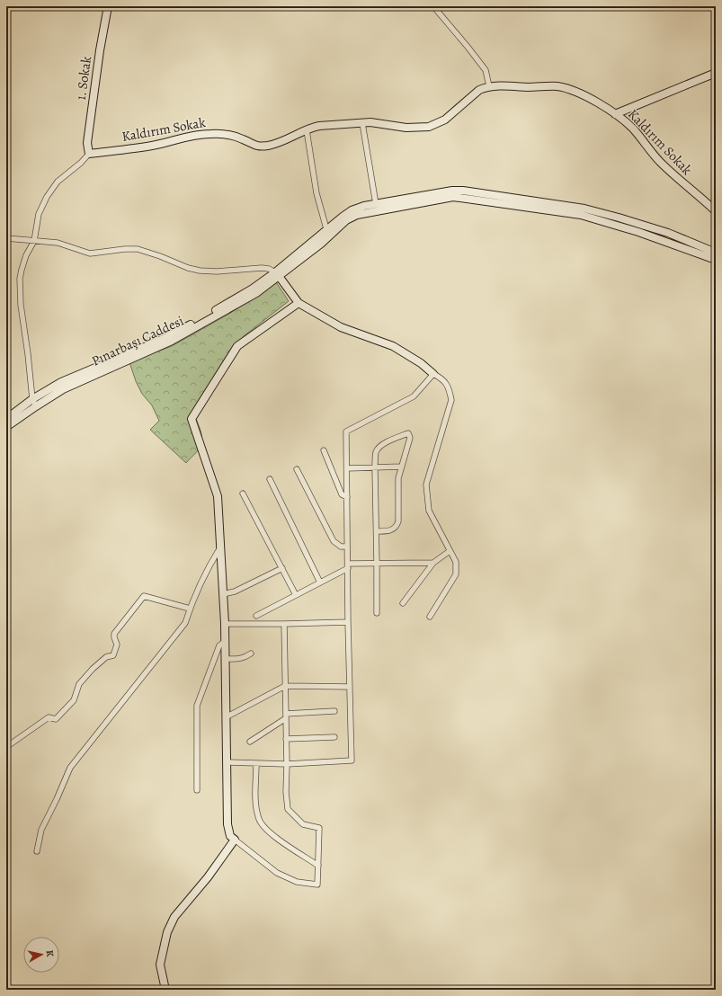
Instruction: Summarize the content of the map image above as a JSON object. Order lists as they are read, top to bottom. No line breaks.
{"streets":{"street":["1. Sokak","Kaldırım Sokak"]},"crossings":[["1. Sokak","Kaldırım Sokak"]],"north":"right"}
